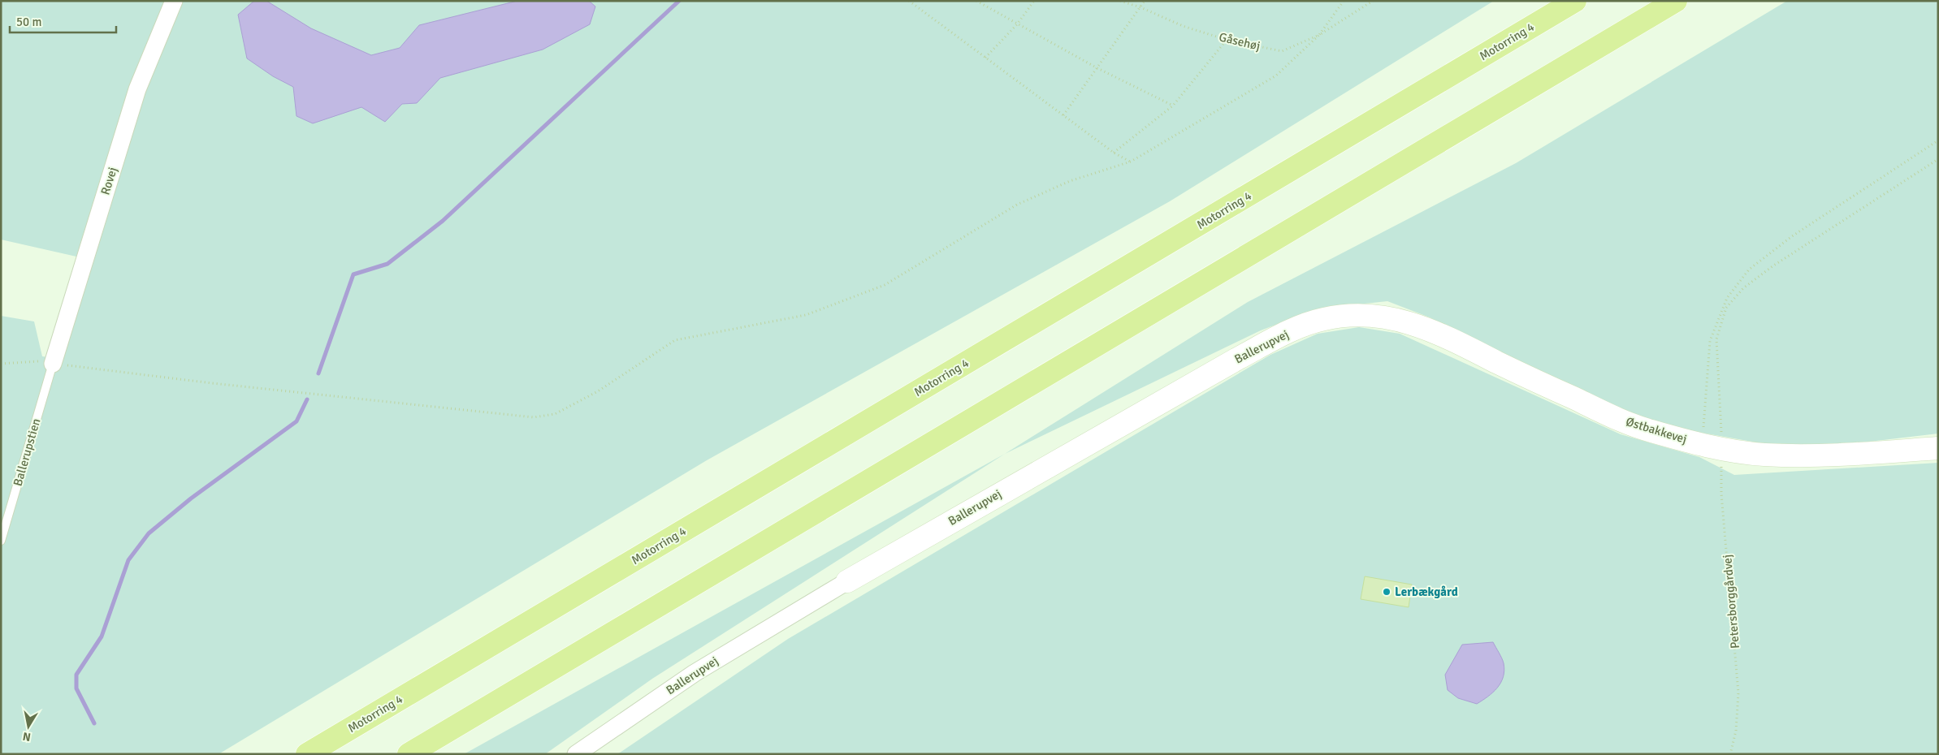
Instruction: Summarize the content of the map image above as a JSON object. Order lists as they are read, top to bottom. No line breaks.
{"streets":{"highway":["Motorring 4"],"street":["Rovej","Ballerupvej","Østbakkevej"],"lane":["Ballerupstien"],"path":["Gåsehøj","Petersborggårdvej"]},"crossings":[["Rovej","Ballerupstien"],["Ballerupvej","Østbakkevej"],["Østbakkevej","Petersborggårdvej"]],"places":["Lerbækgård"],"scale_bar":"50 m","north":"bottom"}
